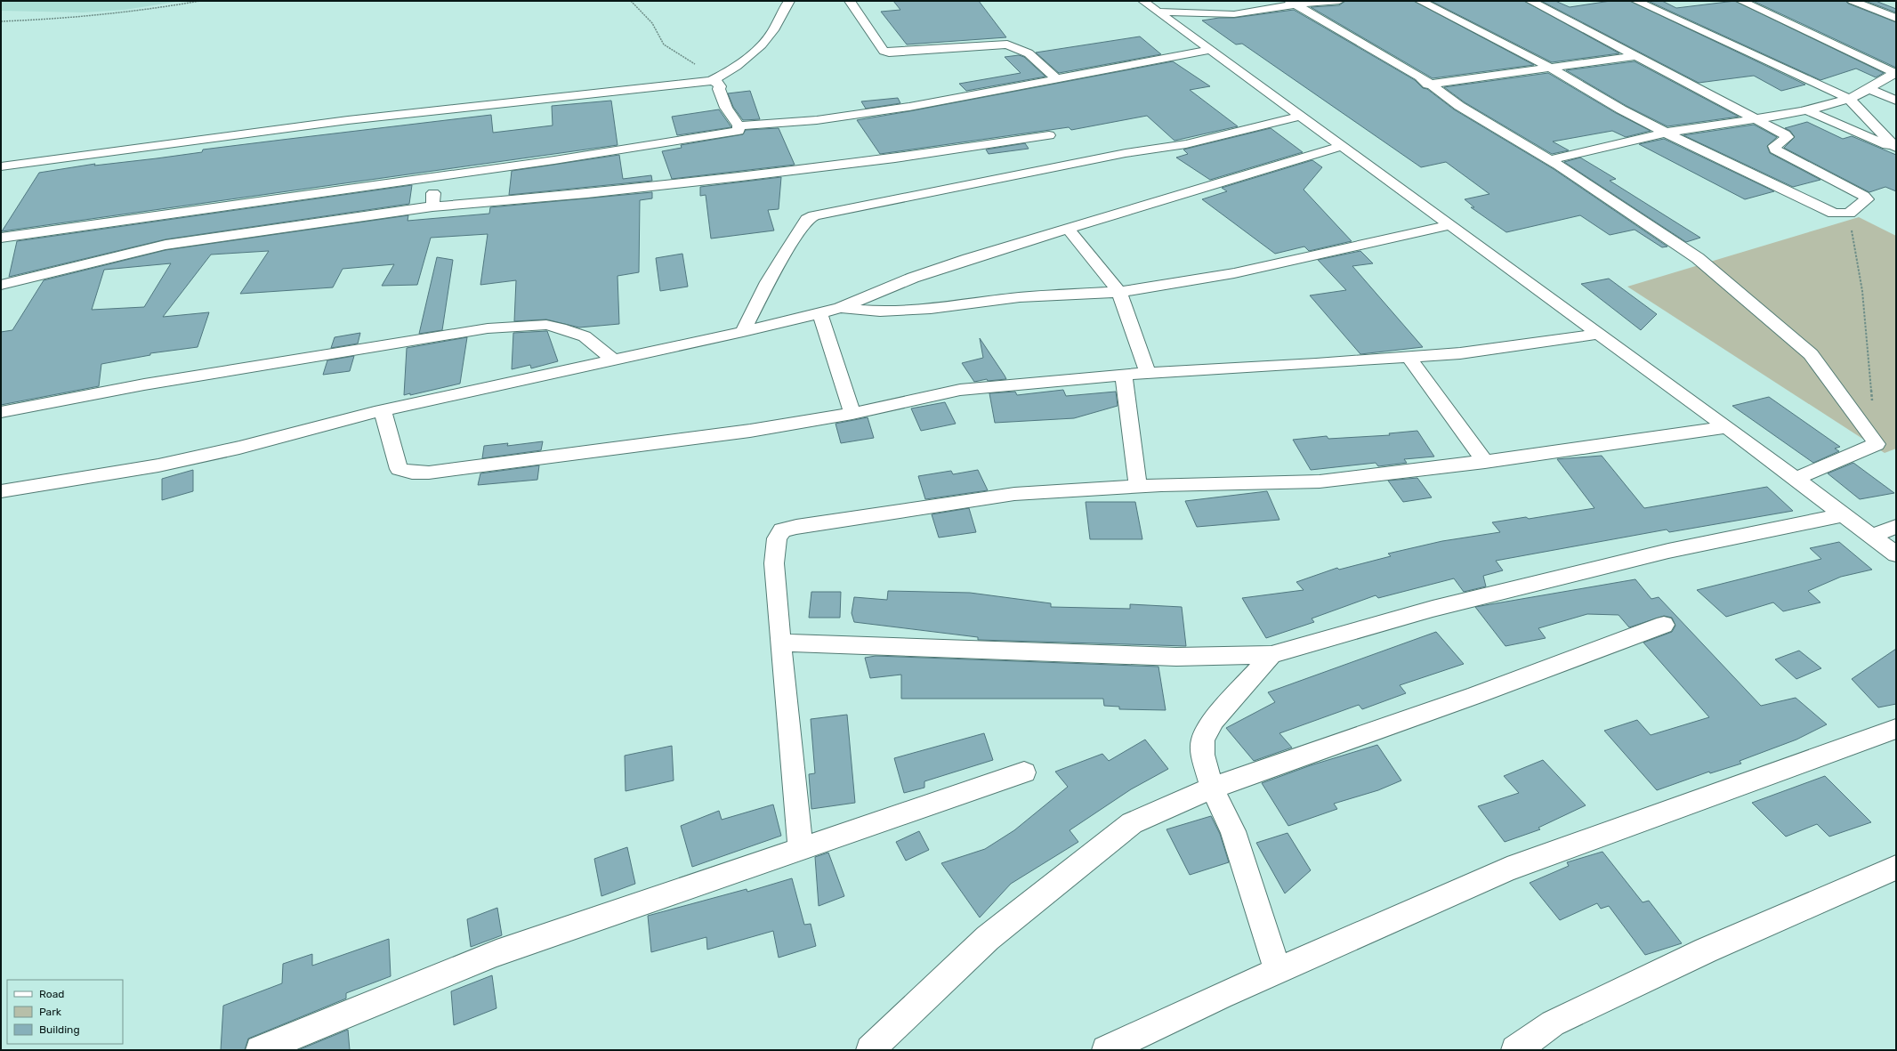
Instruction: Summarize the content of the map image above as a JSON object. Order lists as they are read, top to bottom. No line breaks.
{"legend":["Road","Park","Building"]}
